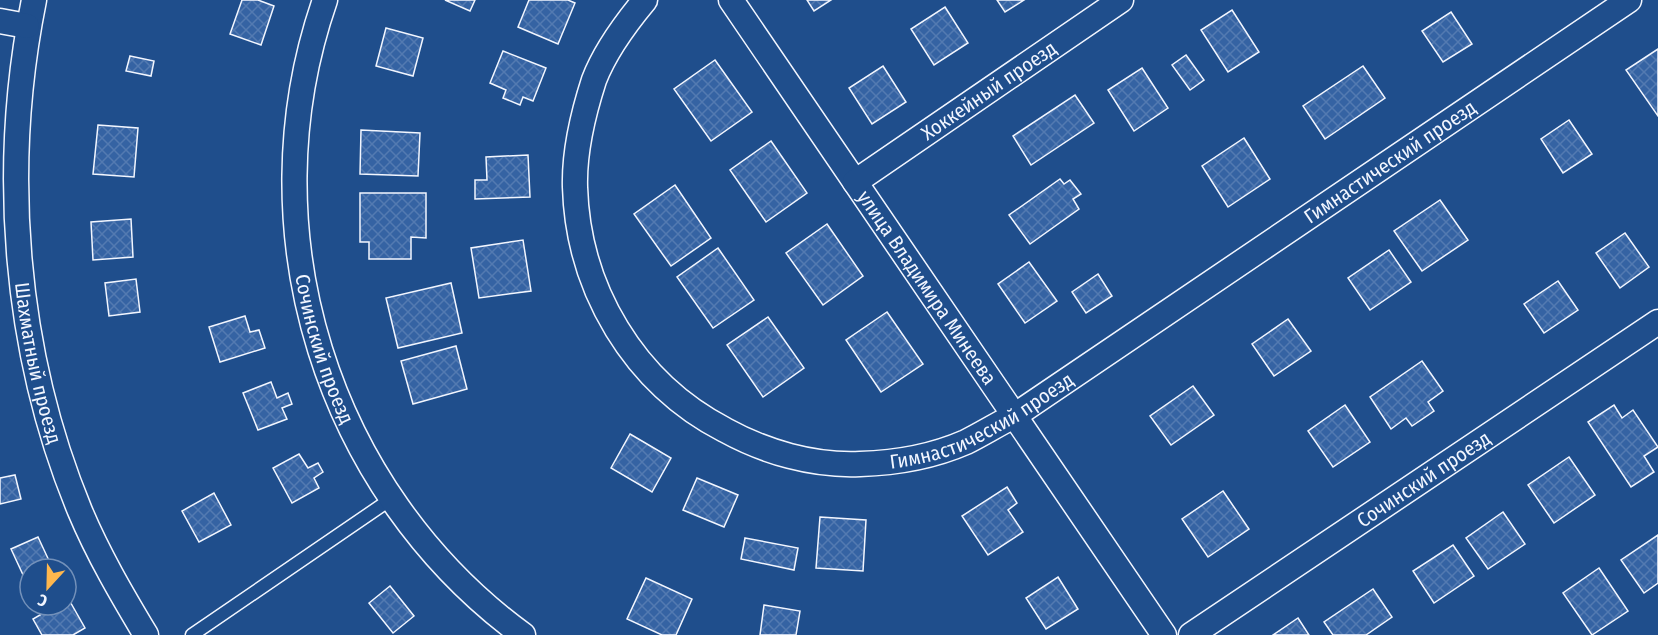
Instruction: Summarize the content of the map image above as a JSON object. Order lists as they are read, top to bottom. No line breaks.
{"streets":{"street":["Хоккейный проезд","Гимнастический проезд","улица Владимира Минеева","Сочинский проезд","Шахматный проезд"]},"crossings":[["Хоккейный проезд","улица Владимира Минеева"],["Гимнастический проезд","улица Владимира Минеева"]],"north":"bottom"}
